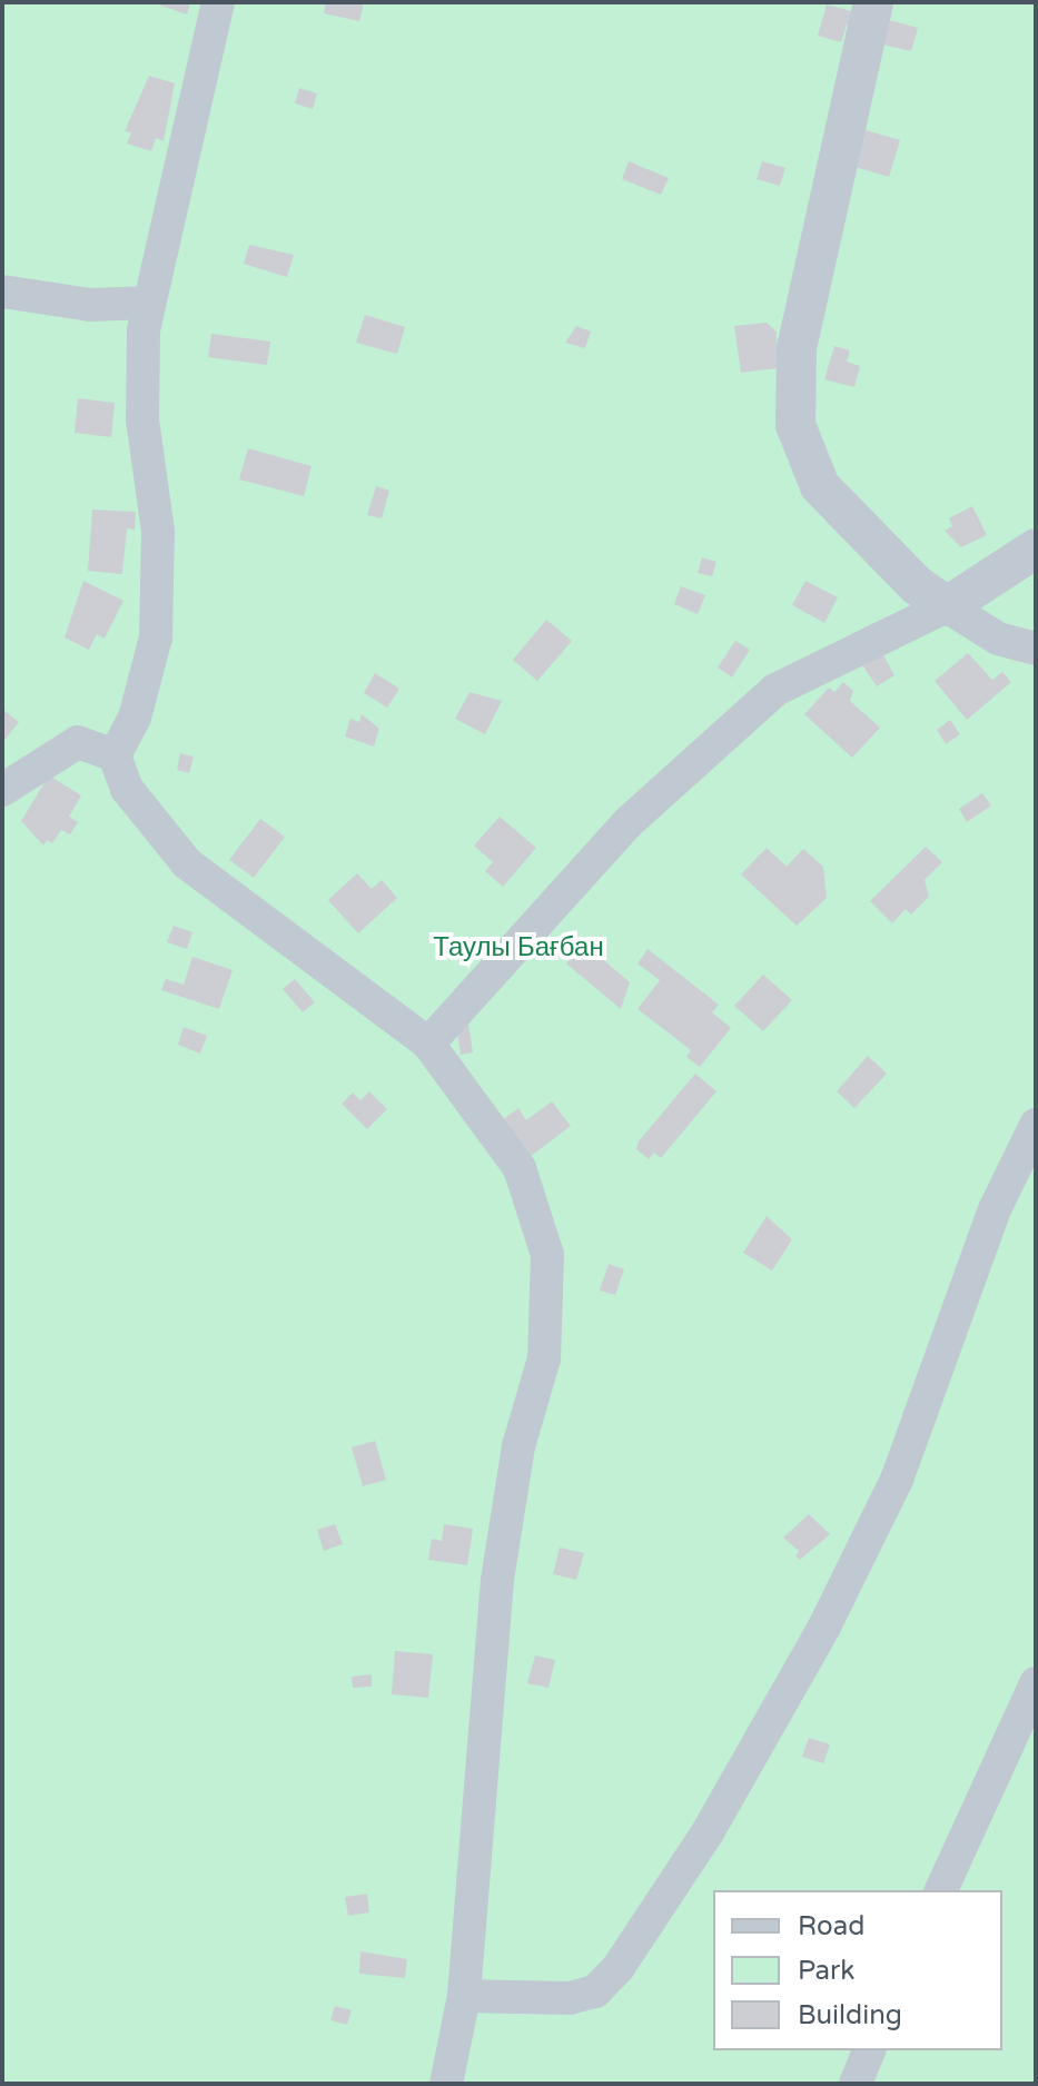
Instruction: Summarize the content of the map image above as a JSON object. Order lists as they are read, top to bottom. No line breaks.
{"parks":["Таулы Бағбан"],"legend":["Road","Park","Building"]}
